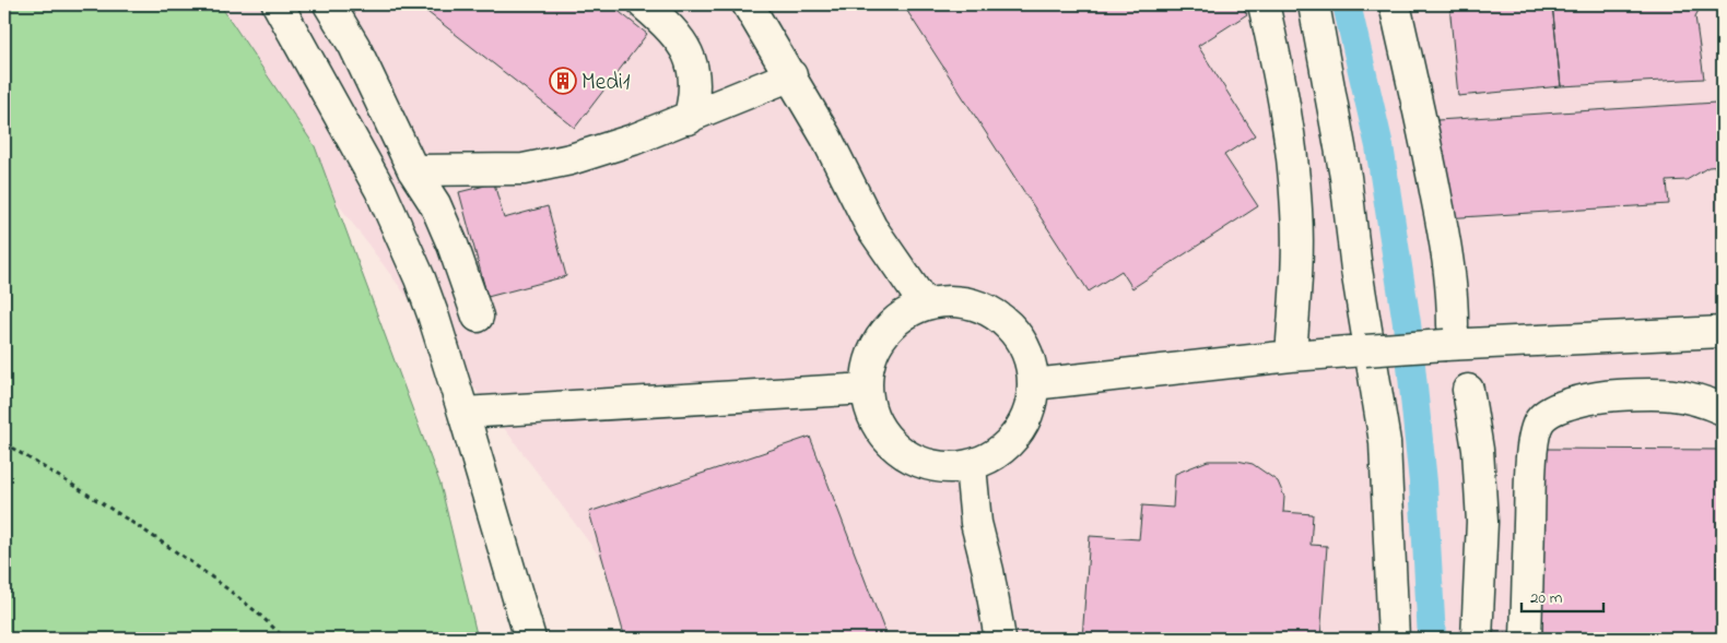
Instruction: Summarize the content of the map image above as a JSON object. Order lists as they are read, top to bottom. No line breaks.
{"places":{"building":["Medi1"]},"scale_bar":"20 m"}
